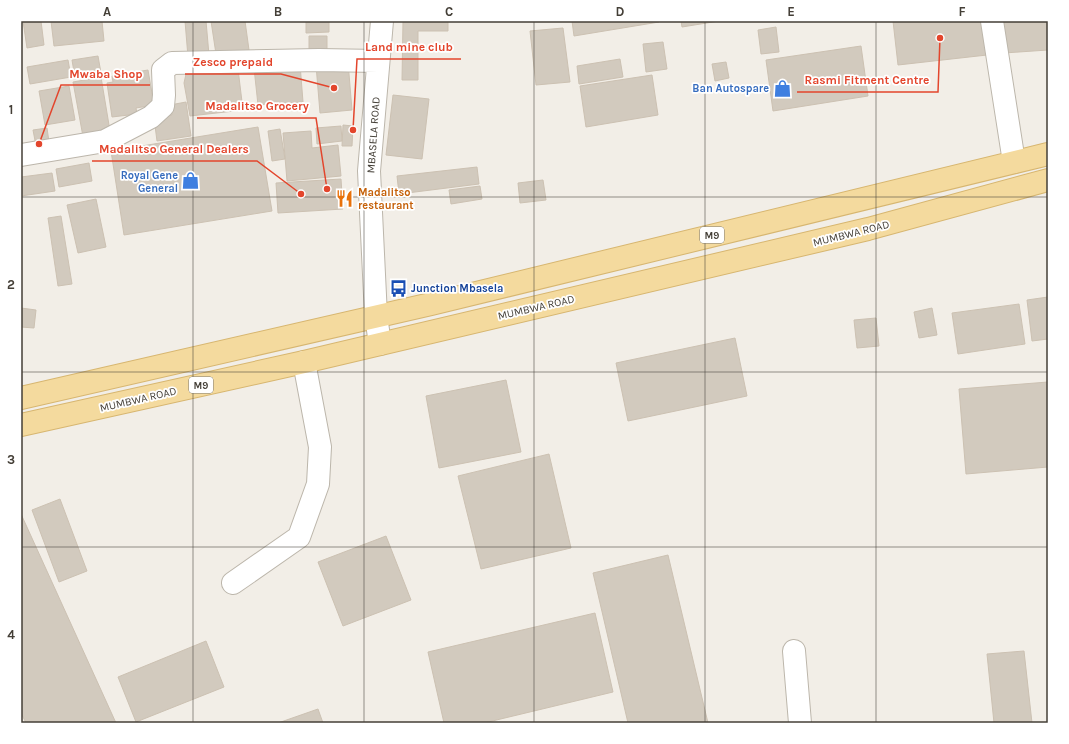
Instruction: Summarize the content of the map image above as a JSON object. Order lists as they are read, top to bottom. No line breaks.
{"streets":{"main road":["MUMBWA ROAD","M9"],"street":["MBASELA ROAD"]},"crossings":[["MBASELA ROAD","MUMBWA ROAD"],["MBASELA ROAD","M9"]],"places":{"other":["Rasmi Fitment Centre","Zesco prepaid","Land mine club","Mwaba Shop","Madalitso Grocery","Madalitso General Dealers"],"shop":["Ban Autospare","Royal Gene General"],"restaurant":["Madalitso restaurant"],"bus stop":["Junction Mbasela"]},"grid":{"columns":["A","B","C","D","E","F"],"rows":["1","2","3","4"]}}
